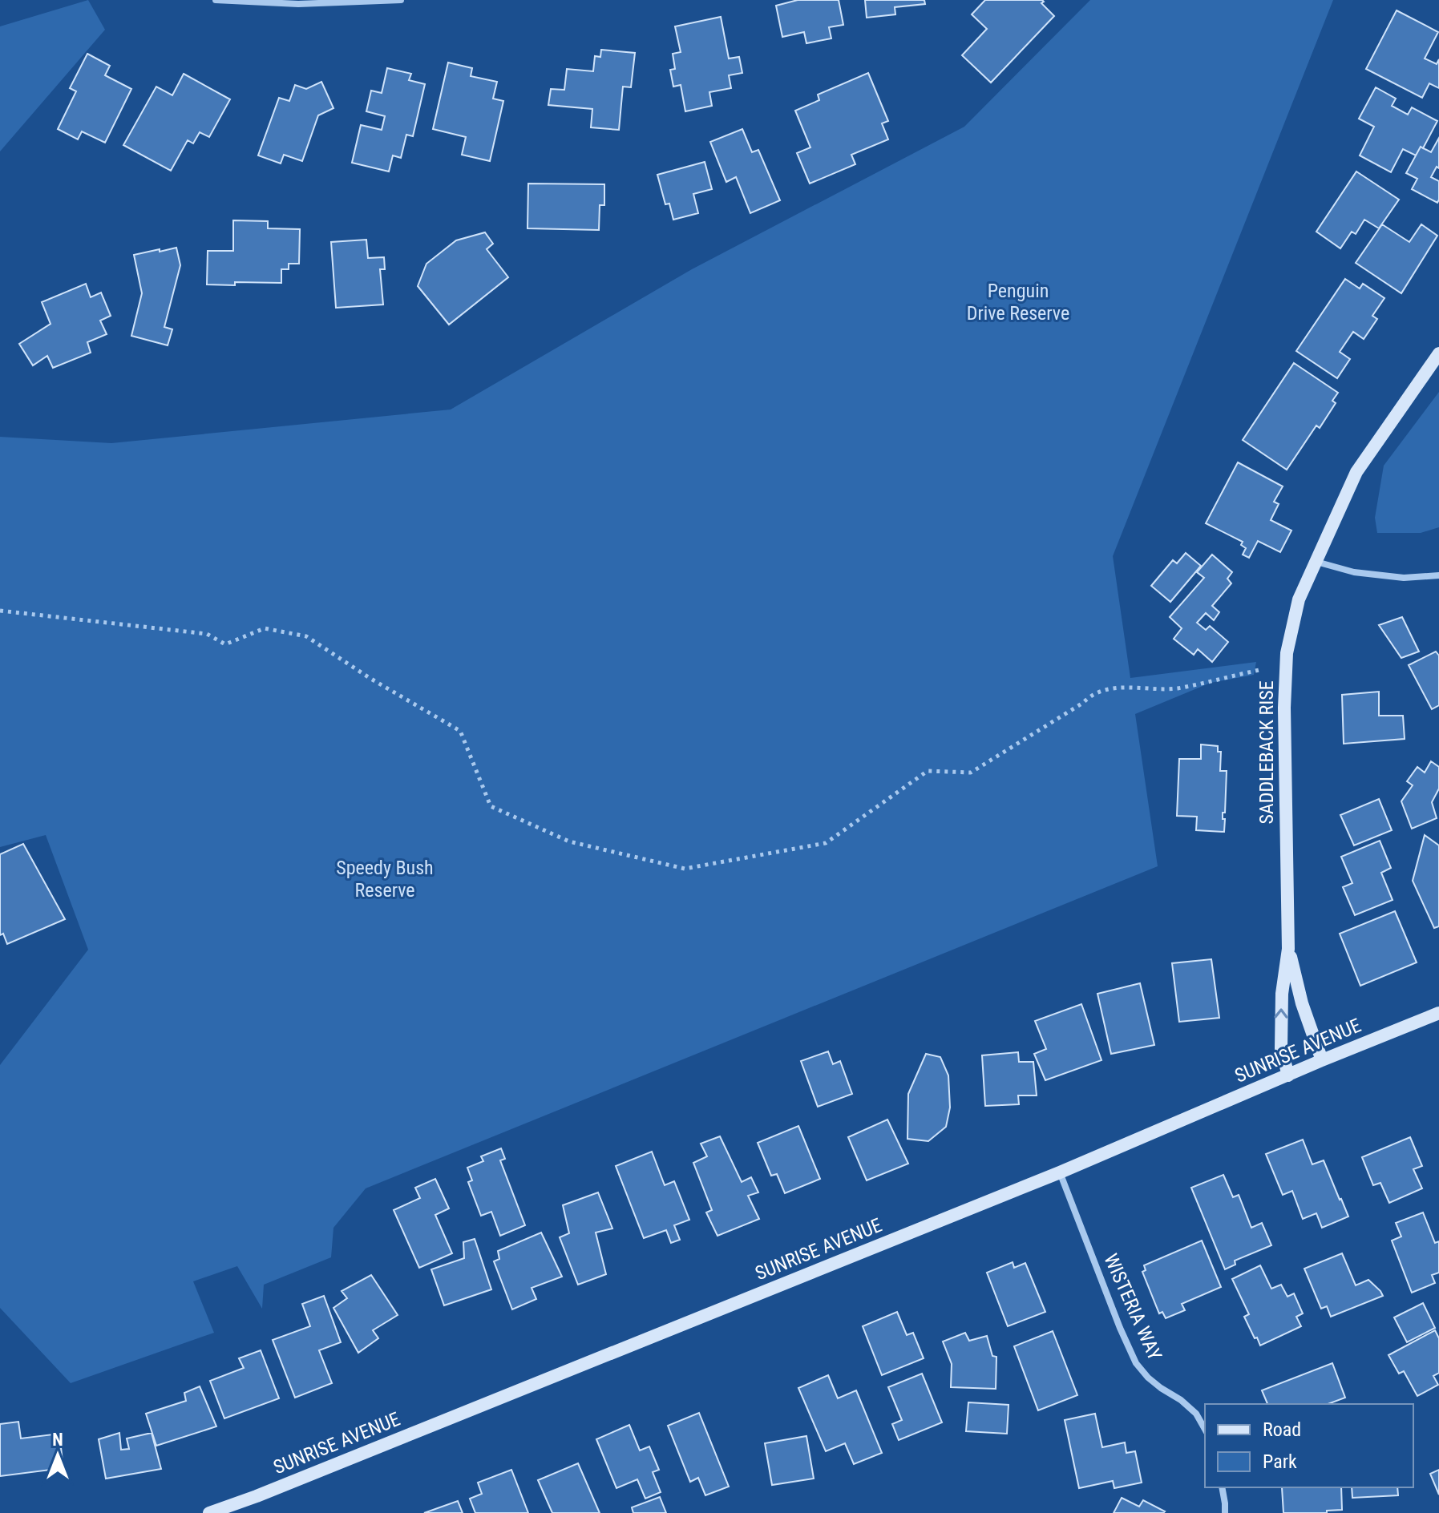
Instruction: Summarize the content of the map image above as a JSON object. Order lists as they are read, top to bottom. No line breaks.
{"streets":{"street":["SADDLEBACK RISE","SUNRISE AVENUE","WISTERIA WAY"]},"crossings":[["SADDLEBACK RISE","SUNRISE AVENUE"],["SUNRISE AVENUE","WISTERIA WAY"]],"parks":["Penguin Drive Reserve","Speedy Bush Reserve"],"legend":["Road","Park"],"north":"top"}
